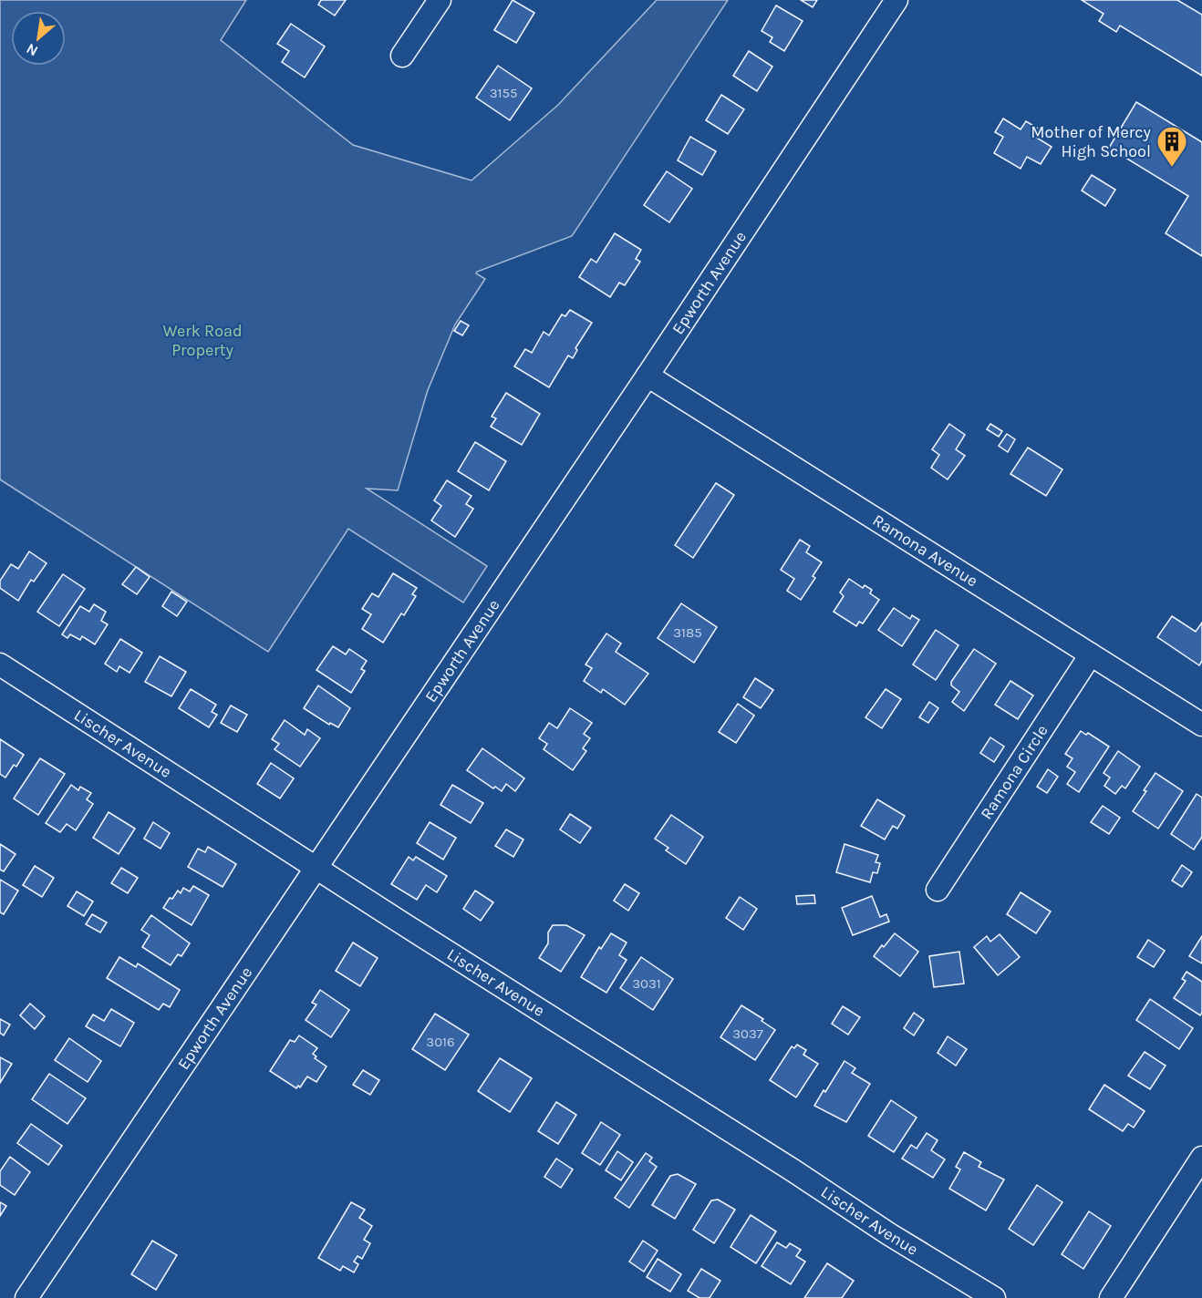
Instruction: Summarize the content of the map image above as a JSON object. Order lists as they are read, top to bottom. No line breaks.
{"streets":{"street":["Epworth Avenue","Ramona Avenue","Lischer Avenue","Ramona Circle"]},"crossings":[["Epworth Avenue","Ramona Avenue"],["Epworth Avenue","Lischer Avenue"],["Ramona Avenue","Ramona Circle"]],"parks":["Werk Road Property"],"places":{"building":["Mother of Mercy High School"]},"house_numbers":["3155","3185","3031","3037","3016"],"north":"bottom left"}
